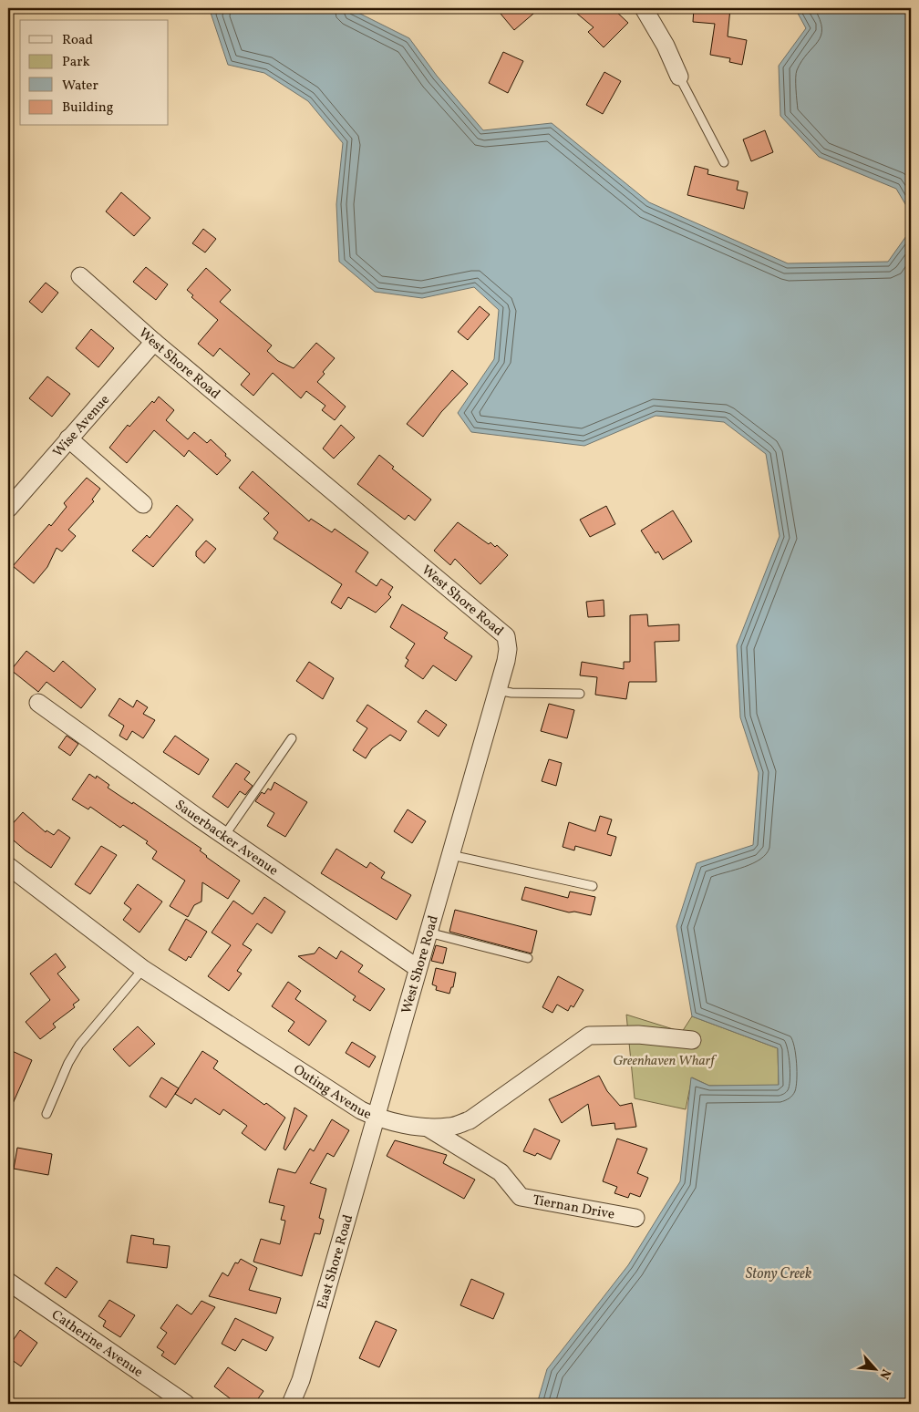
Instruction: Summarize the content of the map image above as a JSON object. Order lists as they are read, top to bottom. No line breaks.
{"streets":{"street":["West Shore Road","Wise Avenue","Sauerbacker Avenue","Outing Avenue","Tiernan Drive","East Shore Road","Catherine Avenue"]},"crossings":[["West Shore Road","Wise Avenue"],["West Shore Road","Sauerbacker Avenue"],["West Shore Road","Outing Avenue"],["West Shore Road","East Shore Road"],["Outing Avenue","Tiernan Drive"],["Outing Avenue","East Shore Road"]],"water":["Stony Creek"],"parks":["Greenhaven Wharf"],"legend":["Road","Park","Water","Building"],"north":"bottom right"}
